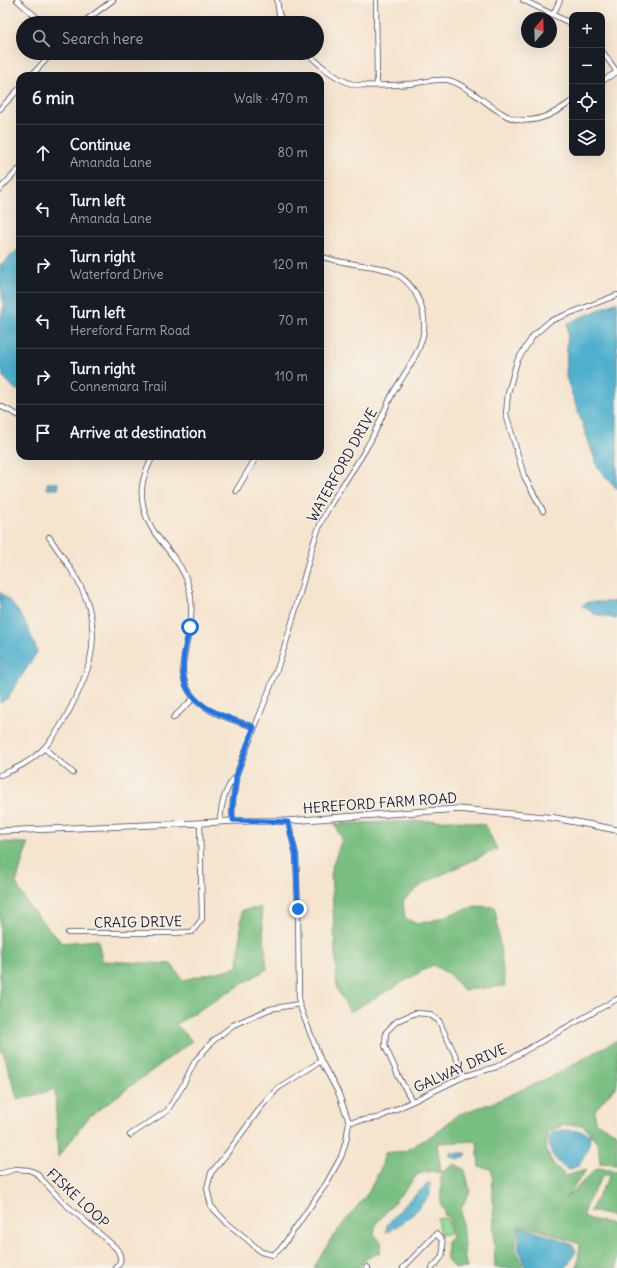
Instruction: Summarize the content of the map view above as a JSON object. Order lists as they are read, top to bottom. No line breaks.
{"streets":{"street":["WATERFORD DRIVE","HEREFORD FARM ROAD","CRAIG DRIVE","GALWAY DRIVE","FISKE LOOP"]},"crossings":[["WATERFORD DRIVE","HEREFORD FARM ROAD"],["HEREFORD FARM ROAD","CRAIG DRIVE"]],"north":"top","page":{"map_buttons":["+","−"],"search":"Search here","heading":["6 min","Walk · 470 m"],"list":[["Continue","Amanda Lane","80 m"],["Turn left","Amanda Lane","90 m"],["Turn right","Waterford Drive","120 m"],["Turn left","Hereford Farm Road","70 m"],["Turn right","Connemara Trail","110 m"],"Arrive at destination"]}}
